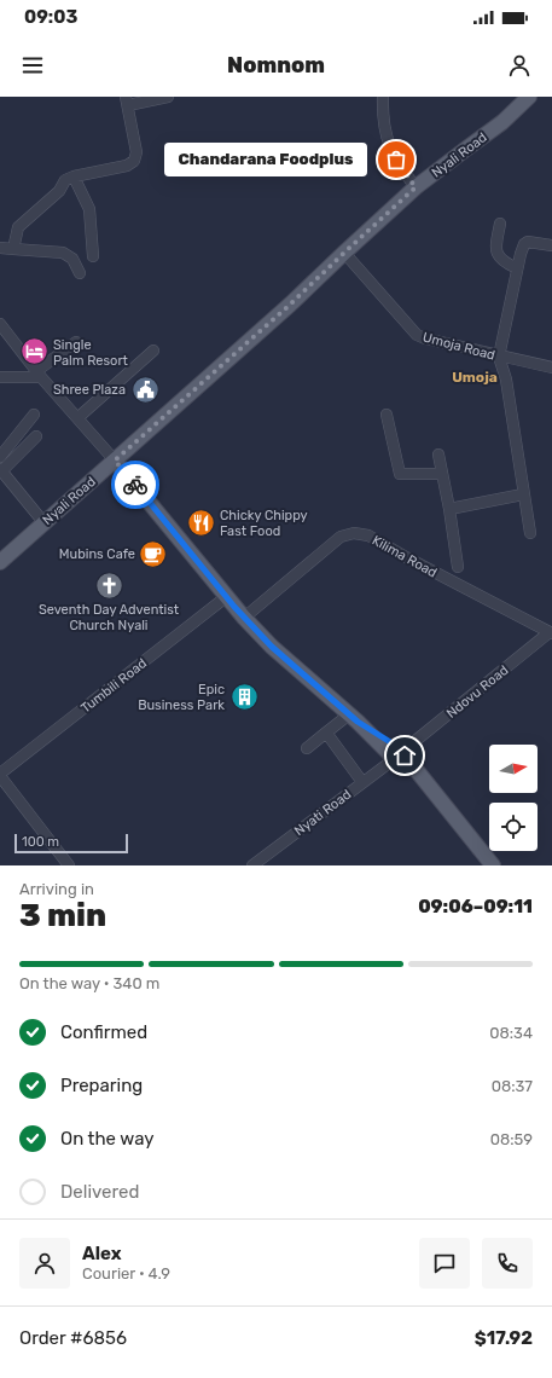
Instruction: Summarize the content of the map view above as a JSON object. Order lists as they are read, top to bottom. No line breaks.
{"streets":{"main road":["Nyali Road"],"street":["Umoja Road","Kilima Road","Tumbili Road","Ndovu Road","Nyati Road"]},"crossings":[["Nyali Road","Umoja Road"],["Kilima Road","Ndovu Road"],["Ndovu Road","Nyati Road"]],"districts":["Umoja"],"places":{"other":["Chandarana Foodplus"],"hotel":["Single Palm Resort"],"public building":["Shree Plaza"],"restaurant":["Chicky Chippy Fast Food"],"cafe":["Mubins Cafe"],"church":["Seventh Day Adventist Church Nyali"],"building":["Epic Business Park"]},"scale_bar":"100 m","north":"right","page":{"status":"09:03","header":"Nomnom","bubble":"Chandarana Foodplus","scale":"100 m","heading":["3 min","Arriving in","09:06–09:11"],"panel":["Alex","Courier · 4.9","Order #6856","$17.92"],"bar":"On the way · 340 m","list":[["Confirmed","08:34"],["Preparing","08:37"],["On the way","08:59"],"Delivered"]}}
